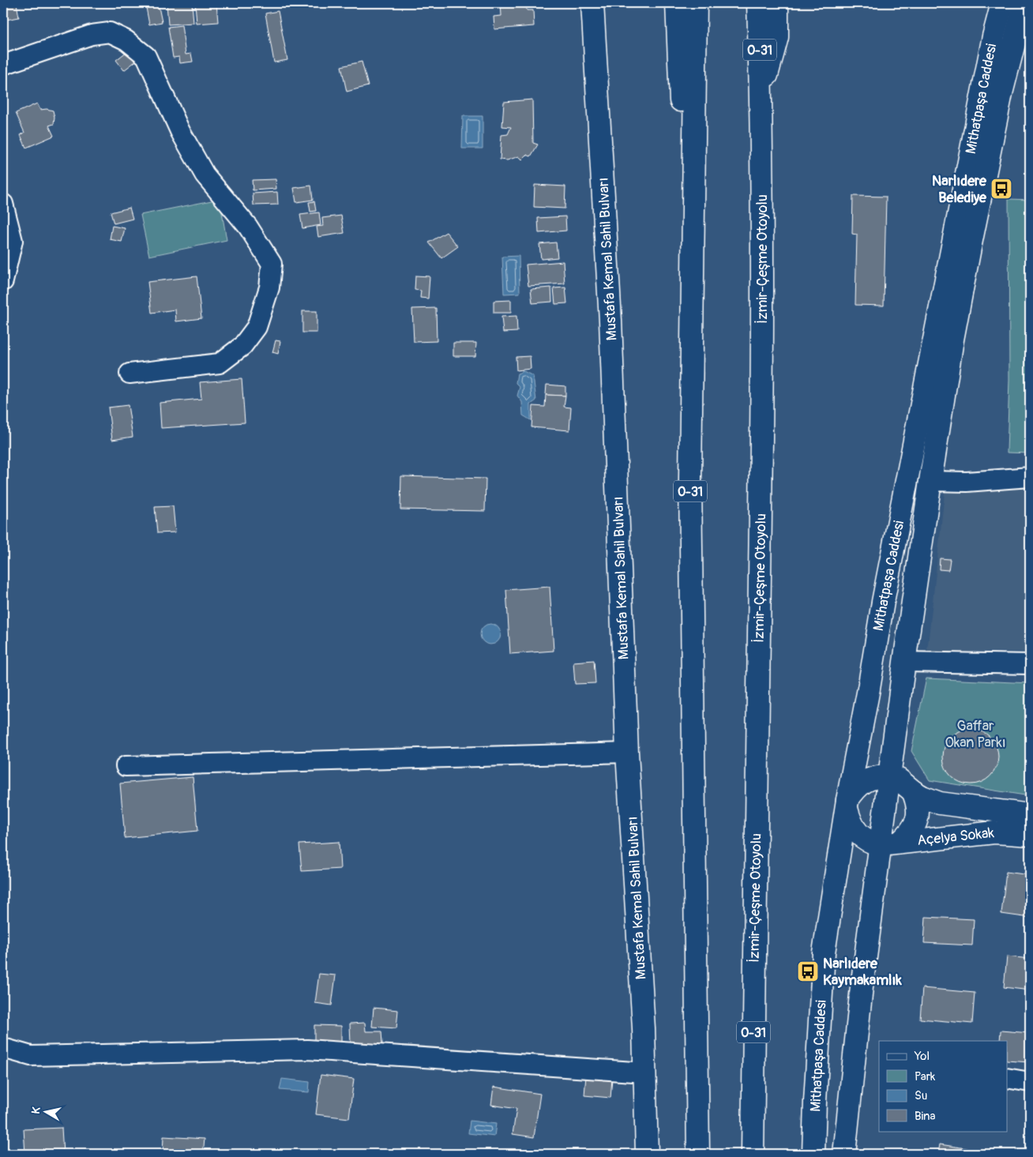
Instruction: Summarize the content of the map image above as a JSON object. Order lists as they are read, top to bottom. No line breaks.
{"streets":{"main road":["O-31","Mithatpaşa Caddesi","Mustafa Kemal Sahil Bulvarı","İzmir-Çeşme Otoyolu","Açelya Sokak"]},"crossings":[["Mithatpaşa Caddesi","Açelya Sokak"]],"parks":["Gaffar Okan Parkı"],"places":{"bus stop":["Narlıdere Belediye","Narlıdere Kaymakamlık"]},"legend":["Yol","Park","Su","Bina"],"north":"left"}
